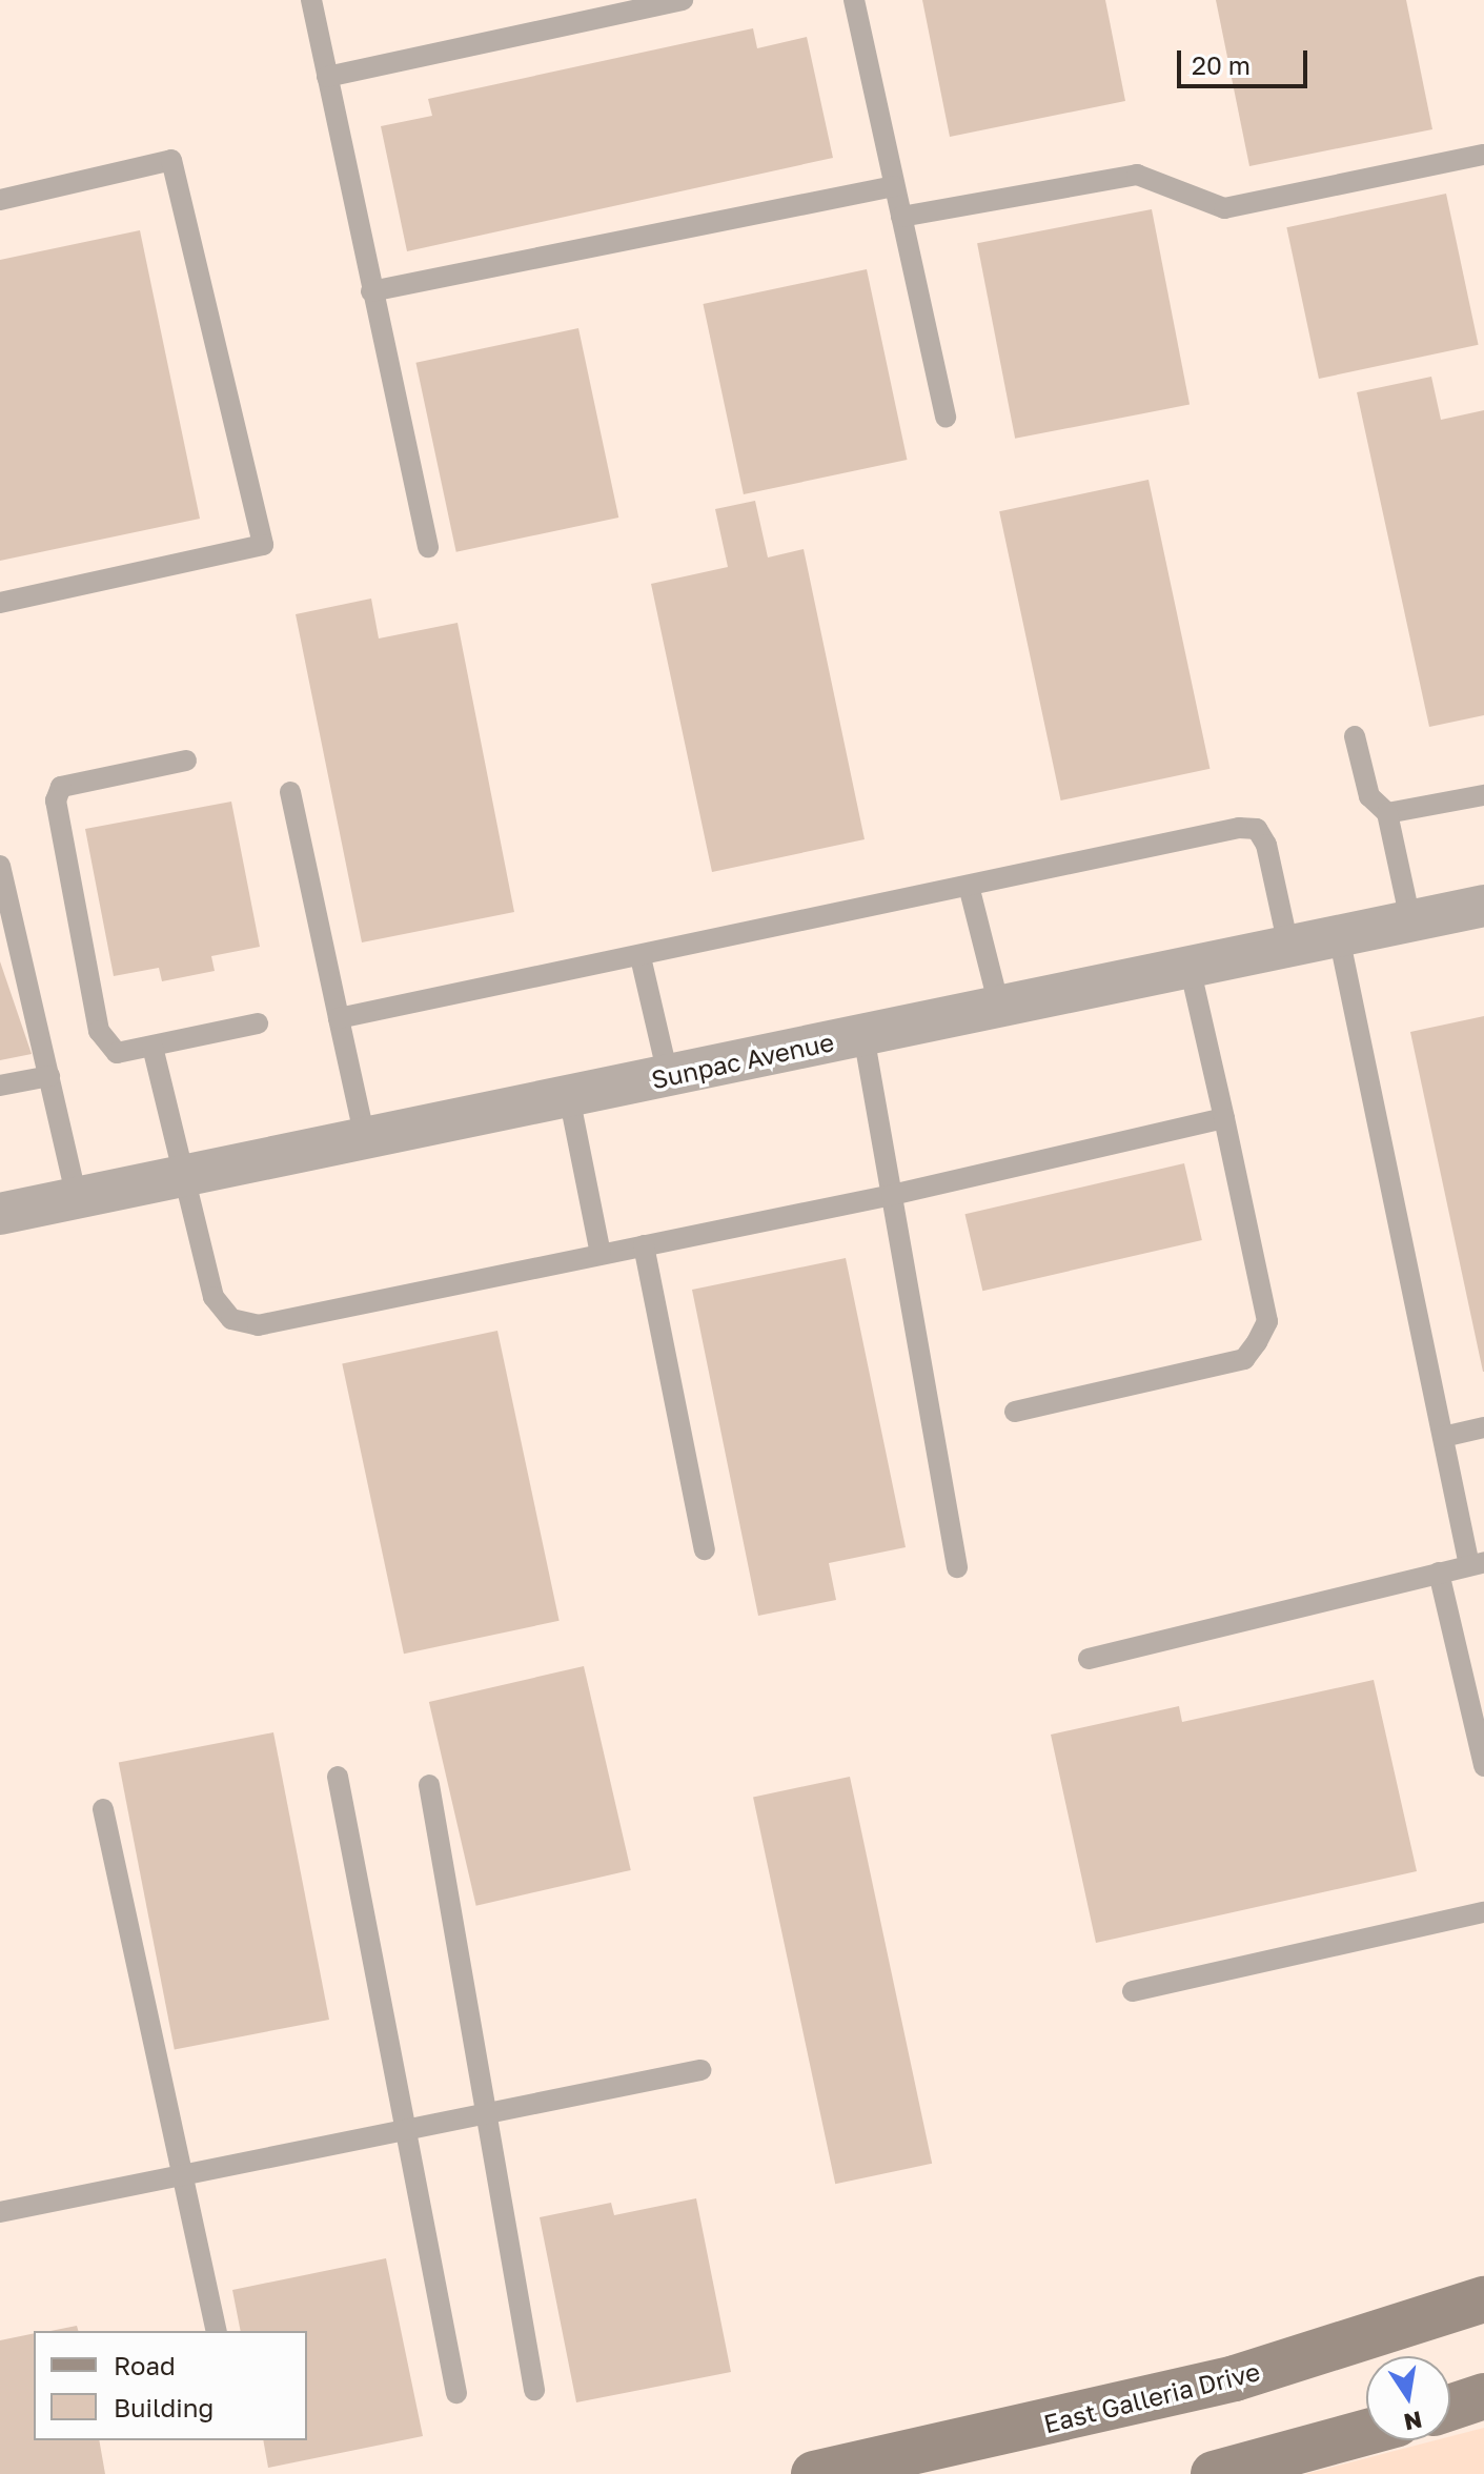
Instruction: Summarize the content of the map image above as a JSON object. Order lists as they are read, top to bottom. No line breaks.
{"streets":{"main road":["East Galleria Drive"],"street":["Sunpac Avenue"]},"legend":["Road","Building"],"scale_bar":"20 m","north":"bottom"}
